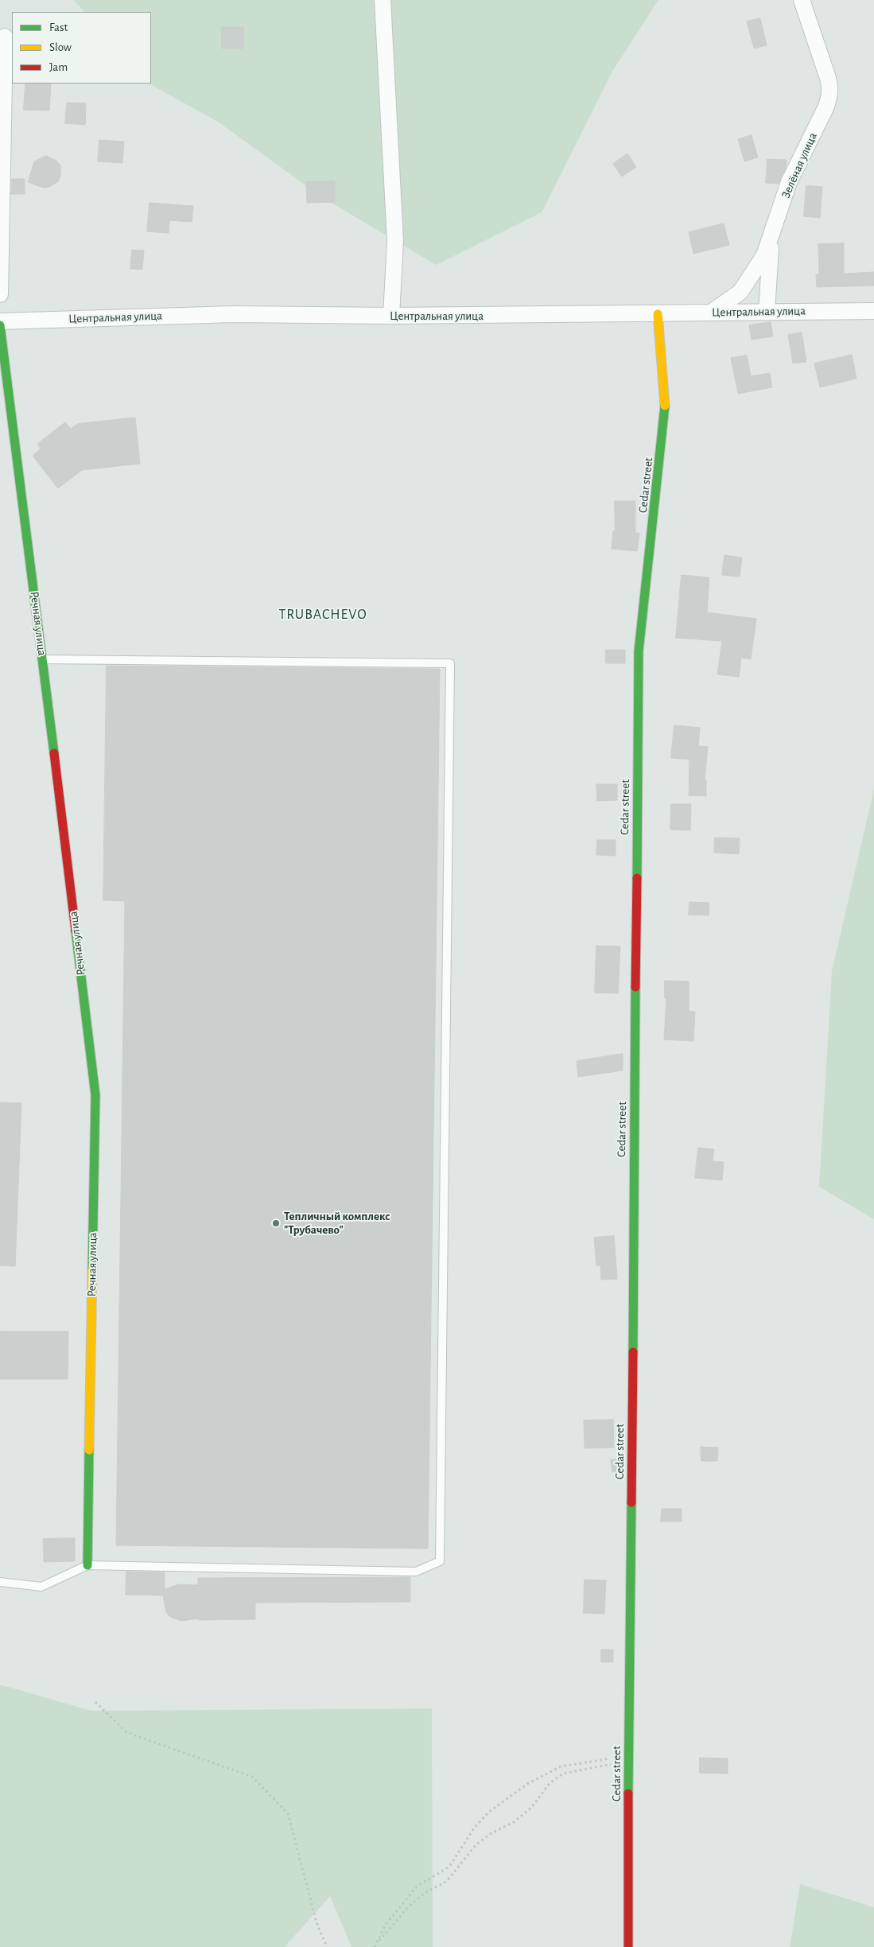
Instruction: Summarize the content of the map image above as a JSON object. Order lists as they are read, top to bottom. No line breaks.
{"streets":{"street":["Зелёная улица","Центральная улица","Cedar street","Речная улица"]},"crossings":[["Зелёная улица","Центральная улица"],["Центральная улица","Cedar street"]],"districts":["TRUBACHEVO"],"places":["Тепличный комплекс \"Трубачево\""],"legend":["Fast","Slow","Jam"]}
